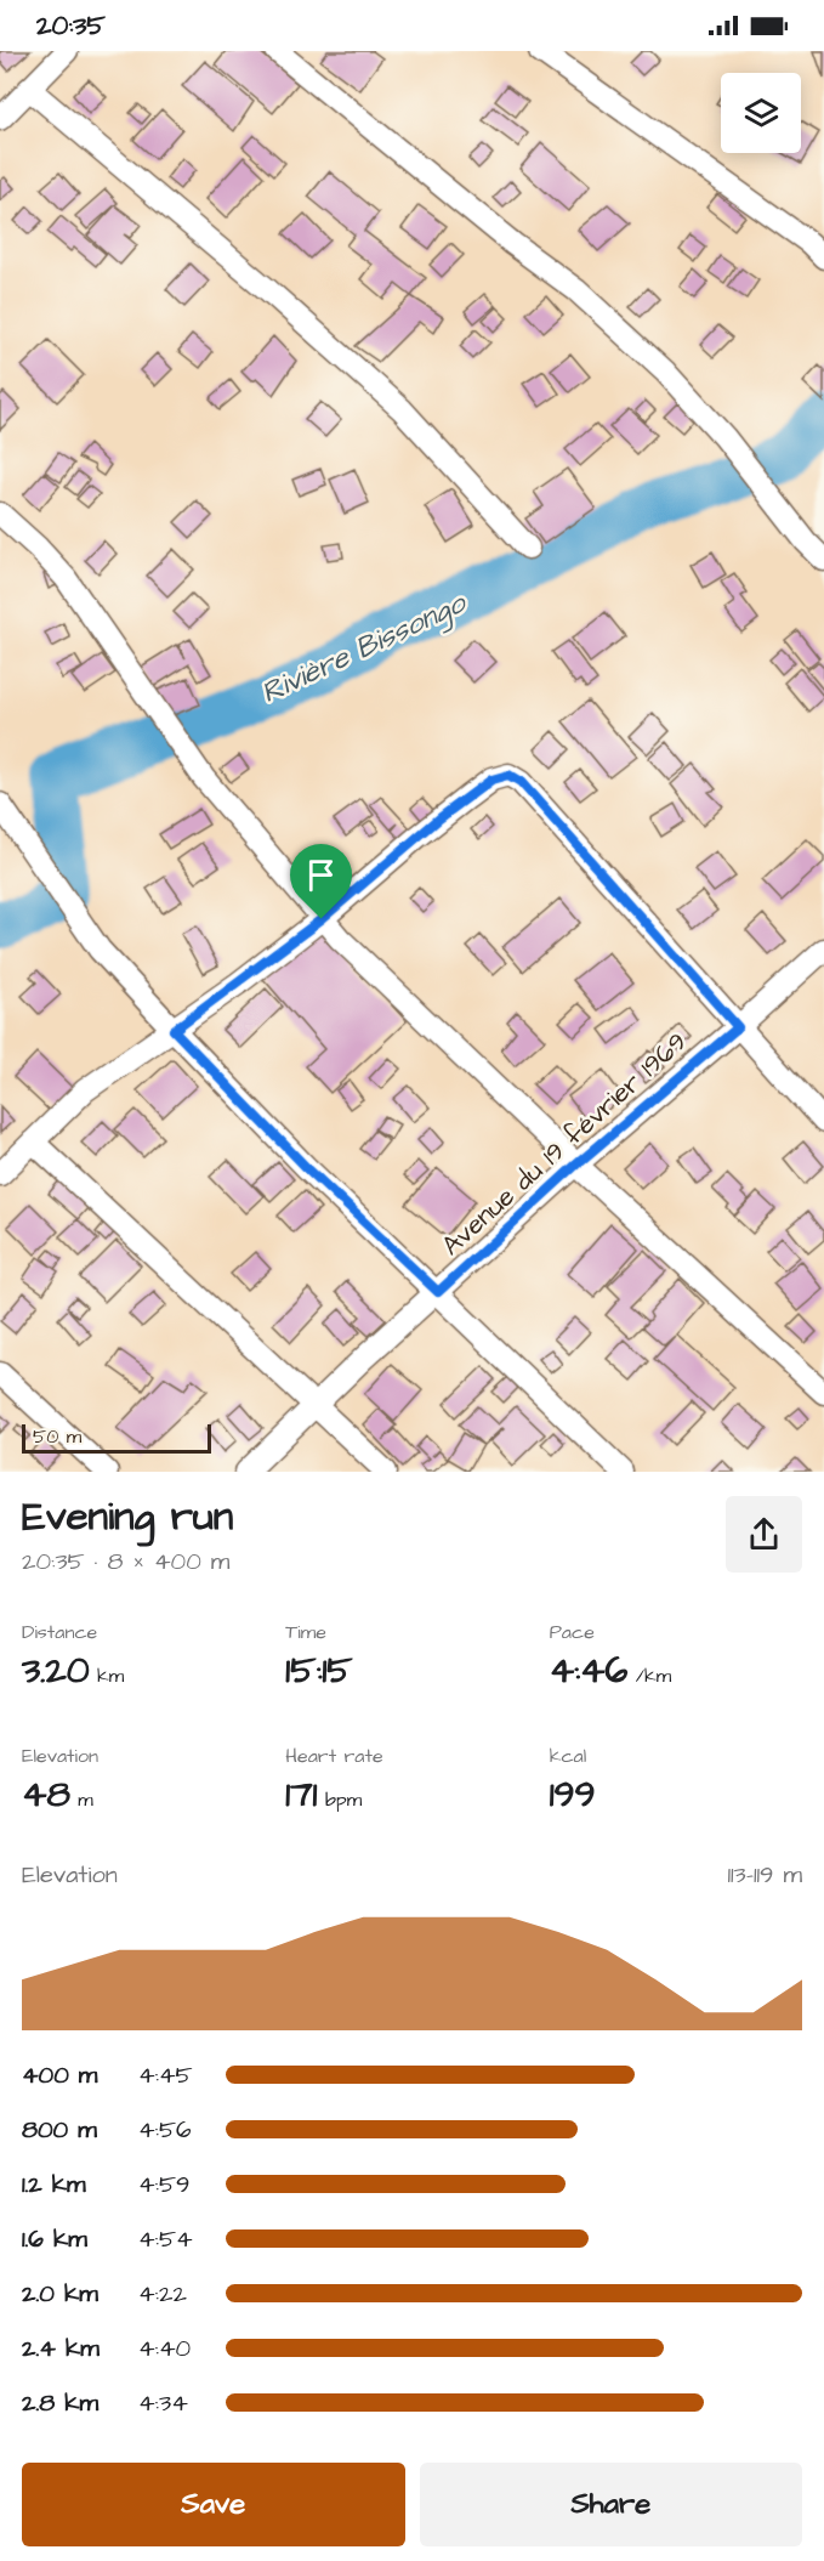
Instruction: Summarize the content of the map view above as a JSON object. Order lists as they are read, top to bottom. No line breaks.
{"streets":{"street":["Avenue du 19 février 1969"]},"water":["Rivière Bissongo"],"scale_bar":"50 m","page":{"status":"20:35","scale":"50 m","heading":["Evening run","20:35 · 8 × 400 m"],"stats":[["Distance","3.20 km"],["Time","15:15"],["Pace","4:46 /km"],["Elevation","48 m"],["Heart rate","171 bpm"],["kcal","199"]],"chart":["Elevation","113–119 m"],"list":[{"name":"400 m","note":"4:45"},{"name":"800 m","note":"4:56"},{"name":"1.2 km","note":"4:59"},{"name":"1.6 km","note":"4:54"},{"name":"2.0 km","note":"4:22"},{"name":"2.4 km","note":"4:40"},{"name":"2.8 km","note":"4:34"}],"buttons":["Save","Share"]}}
